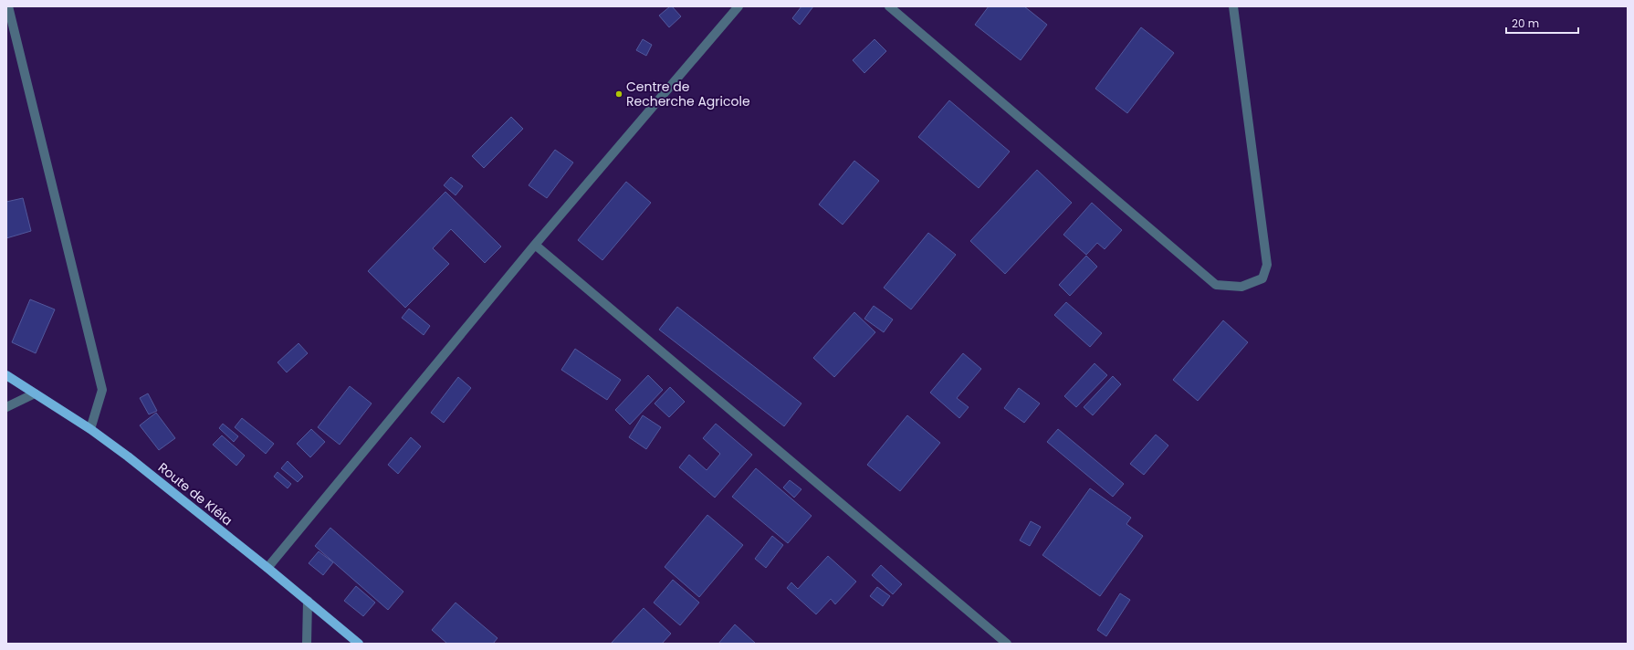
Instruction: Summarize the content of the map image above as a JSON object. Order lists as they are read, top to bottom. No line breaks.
{"streets":{"main road":["Route de Kléla"]},"places":["Centre de Recherche Agricole"],"scale_bar":"20 m"}
